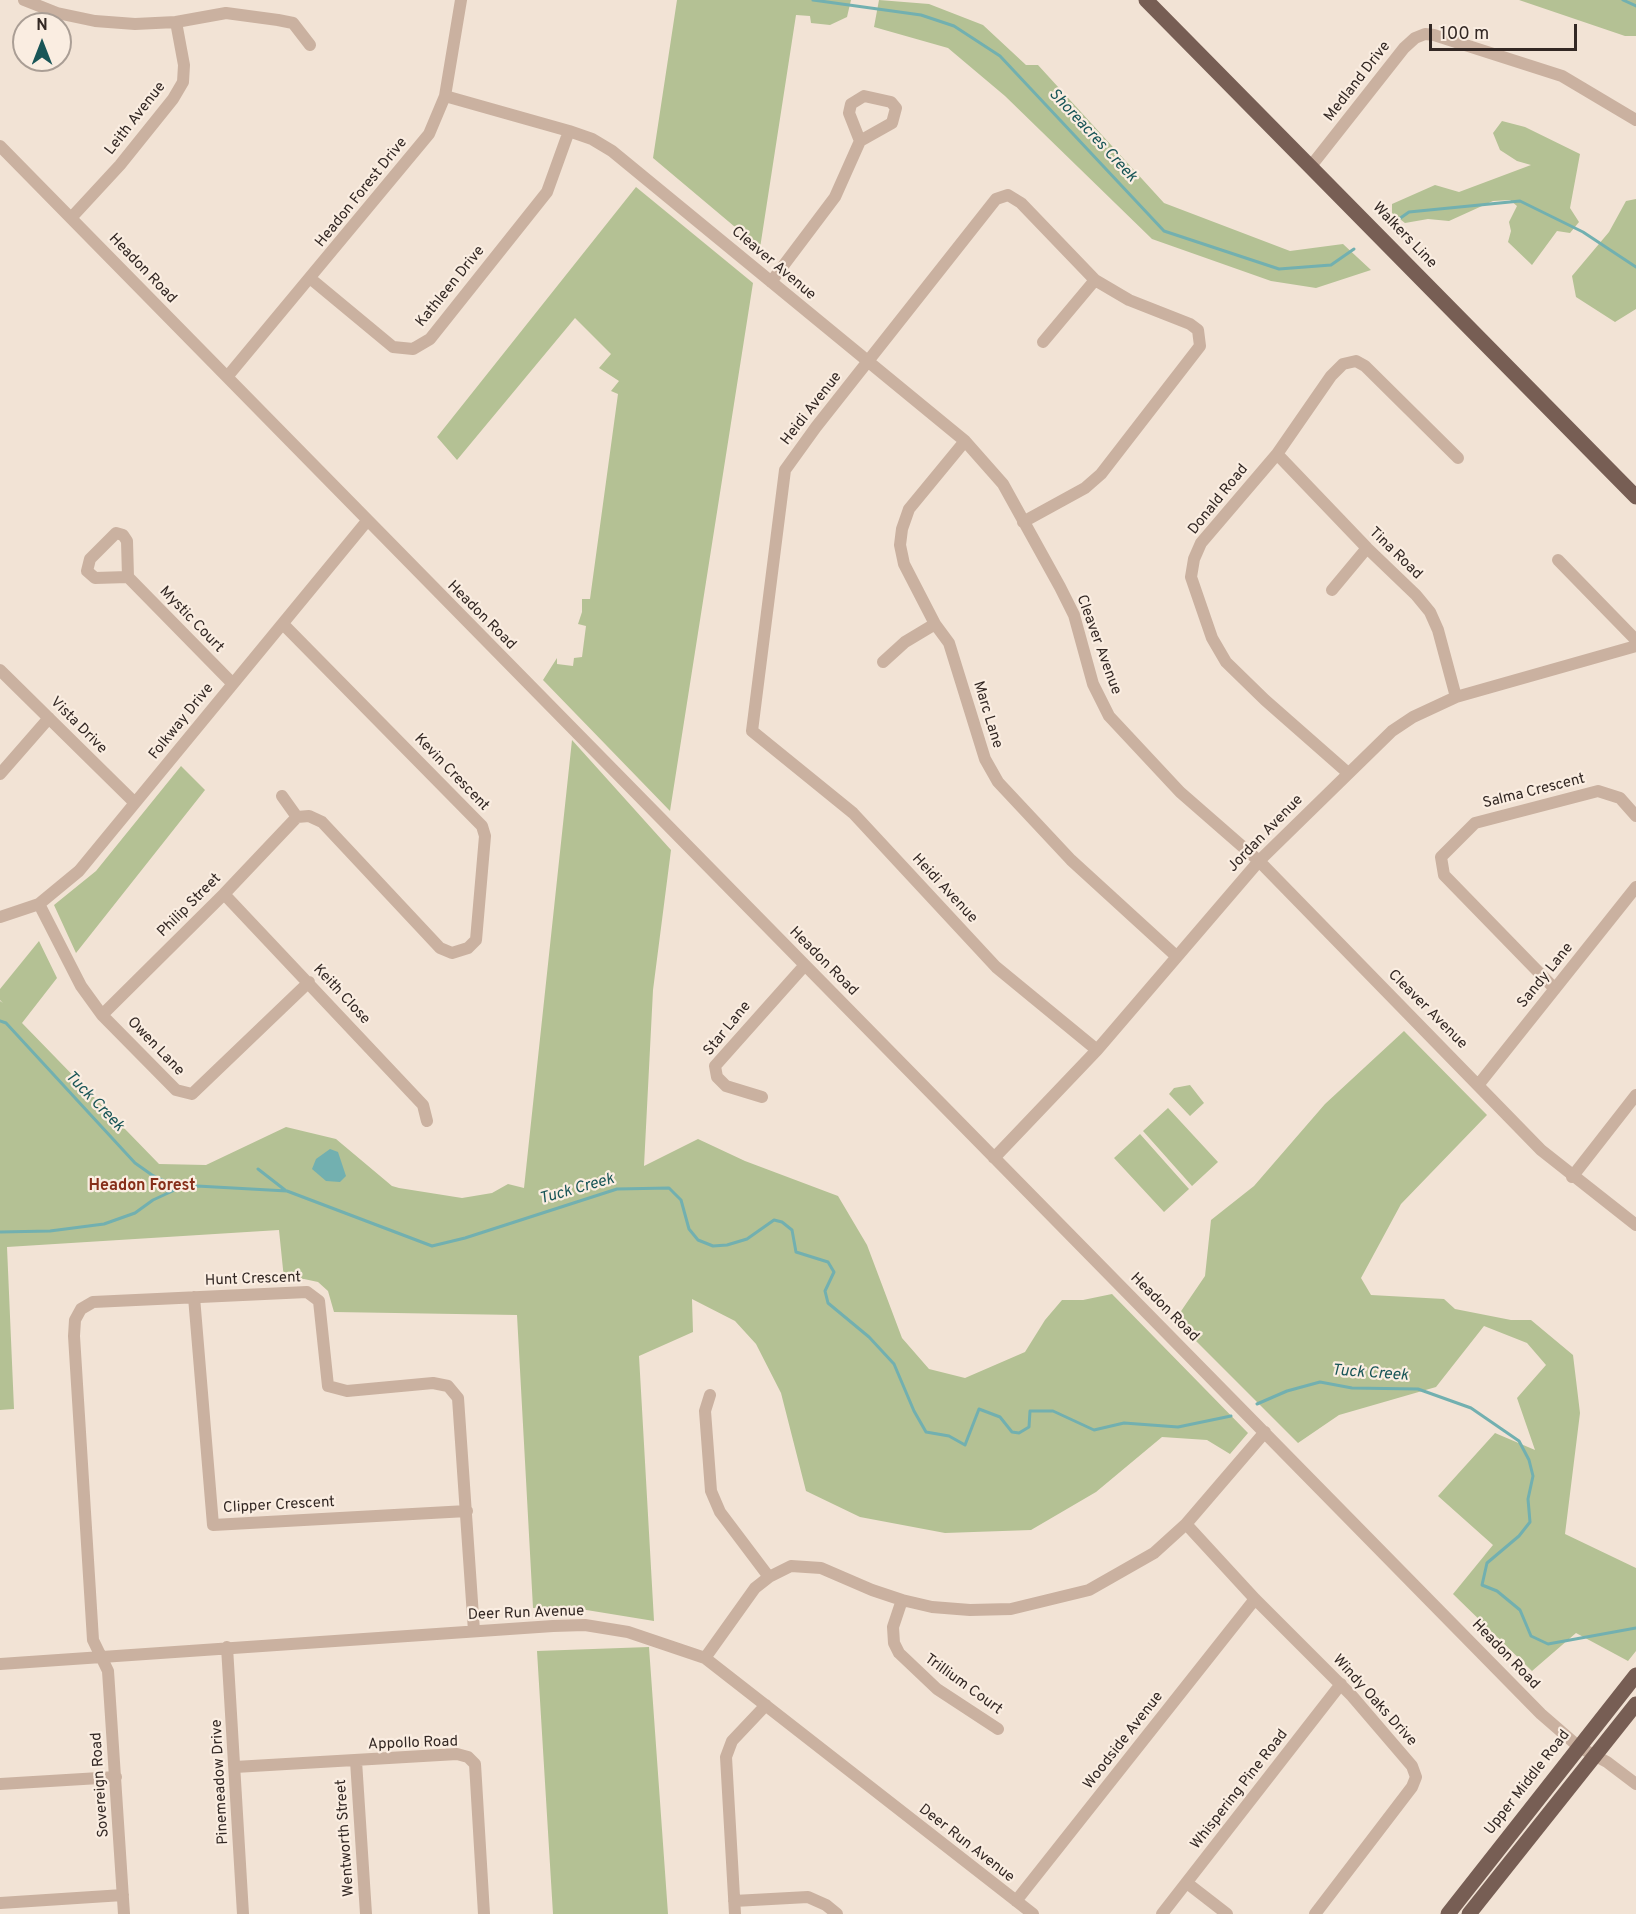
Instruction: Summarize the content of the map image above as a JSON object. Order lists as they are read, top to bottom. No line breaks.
{"streets":{"main road":["Walkers Line","Upper Middle Road"],"street":["Medland Drive","Leith Avenue","Headon Forest Drive","Cleaver Avenue","Headon Road","Kathleen Drive","Heidi Avenue","Donald Road","Tina Road","Mystic Court","Marc Lane","Folkway Drive","Vista Drive","Kevin Crescent","Salma Crescent","Jordan Avenue","Philip Street","Sandy Lane","Keith Close","Star Lane","Owen Lane","Hunt Crescent","Clipper Crescent","Deer Run Avenue","Trillium Court","Windy Oaks Drive","Woodside Avenue","Appollo Road","Pinemeadow Drive","Sovereign Road","Whispering Pine Road","Wentworth Street"]},"crossings":[["Medland Drive","Walkers Line"],["Leith Avenue","Headon Road"],["Headon Forest Drive","Cleaver Avenue"],["Headon Forest Drive","Headon Road"],["Headon Forest Drive","Kathleen Drive"],["Cleaver Avenue","Kathleen Drive"],["Cleaver Avenue","Heidi Avenue"],["Cleaver Avenue","Marc Lane"],["Cleaver Avenue","Jordan Avenue"],["Cleaver Avenue","Sandy Lane"],["Headon Road","Folkway Drive"],["Headon Road","Jordan Avenue"],["Headon Road","Star Lane"],["Headon Road","Upper Middle Road"],["Heidi Avenue","Jordan Avenue"],["Donald Road","Tina Road"],["Donald Road","Jordan Avenue"],["Tina Road","Jordan Avenue"],["Mystic Court","Folkway Drive"],["Marc Lane","Jordan Avenue"],["Folkway Drive","Vista Drive"],["Folkway Drive","Kevin Crescent"],["Folkway Drive","Owen Lane"],["Kevin Crescent","Philip Street"],["Salma Crescent","Sandy Lane"],["Philip Street","Keith Close"],["Philip Street","Owen Lane"],["Keith Close","Owen Lane"],["Hunt Crescent","Clipper Crescent"],["Hunt Crescent","Deer Run Avenue"],["Hunt Crescent","Sovereign Road"],["Deer Run Avenue","Woodside Avenue"],["Deer Run Avenue","Pinemeadow Drive"],["Deer Run Avenue","Sovereign Road"],["Windy Oaks Drive","Woodside Avenue"],["Windy Oaks Drive","Whispering Pine Road"],["Appollo Road","Pinemeadow Drive"],["Appollo Road","Wentworth Street"]],"districts":["Headon Forest"],"water":["Shoreacres Creek","Tuck Creek"],"scale_bar":"100 m","north":"top"}
